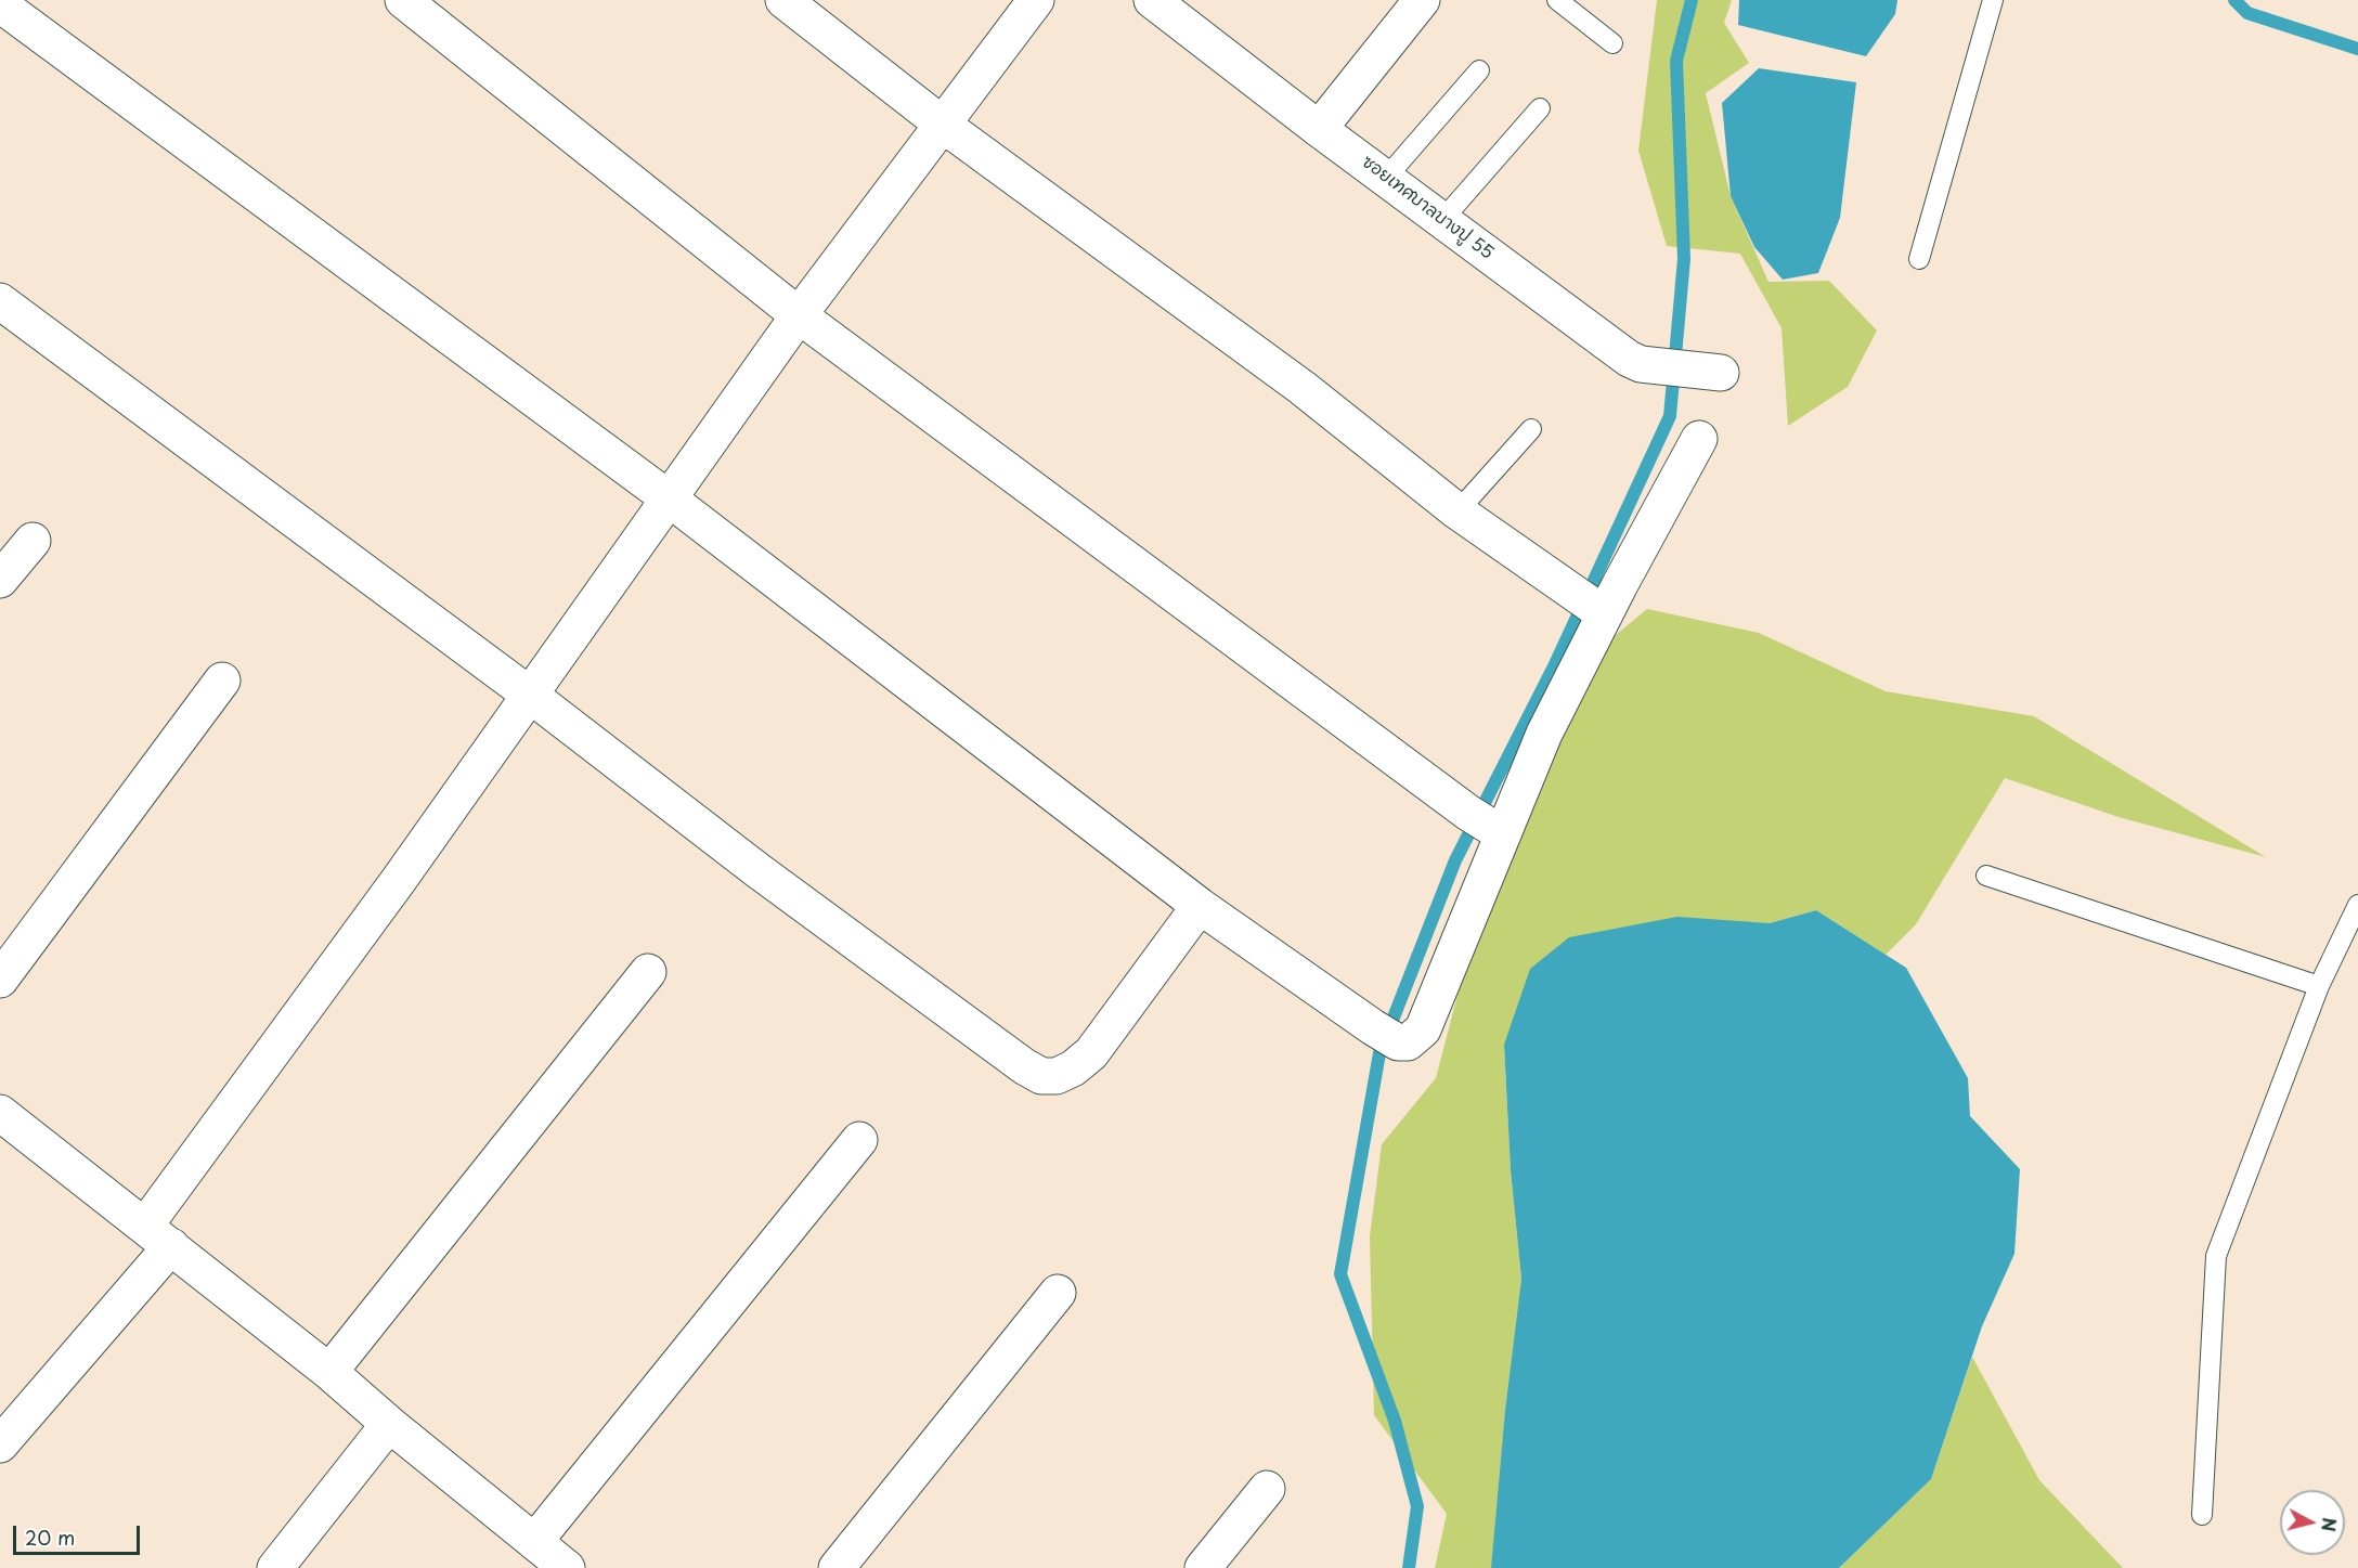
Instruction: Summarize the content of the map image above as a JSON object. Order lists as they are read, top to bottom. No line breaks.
{"streets":{"street":["ซอยเทศบาลบางปู 55"]},"scale_bar":"20 m","north":"right"}
